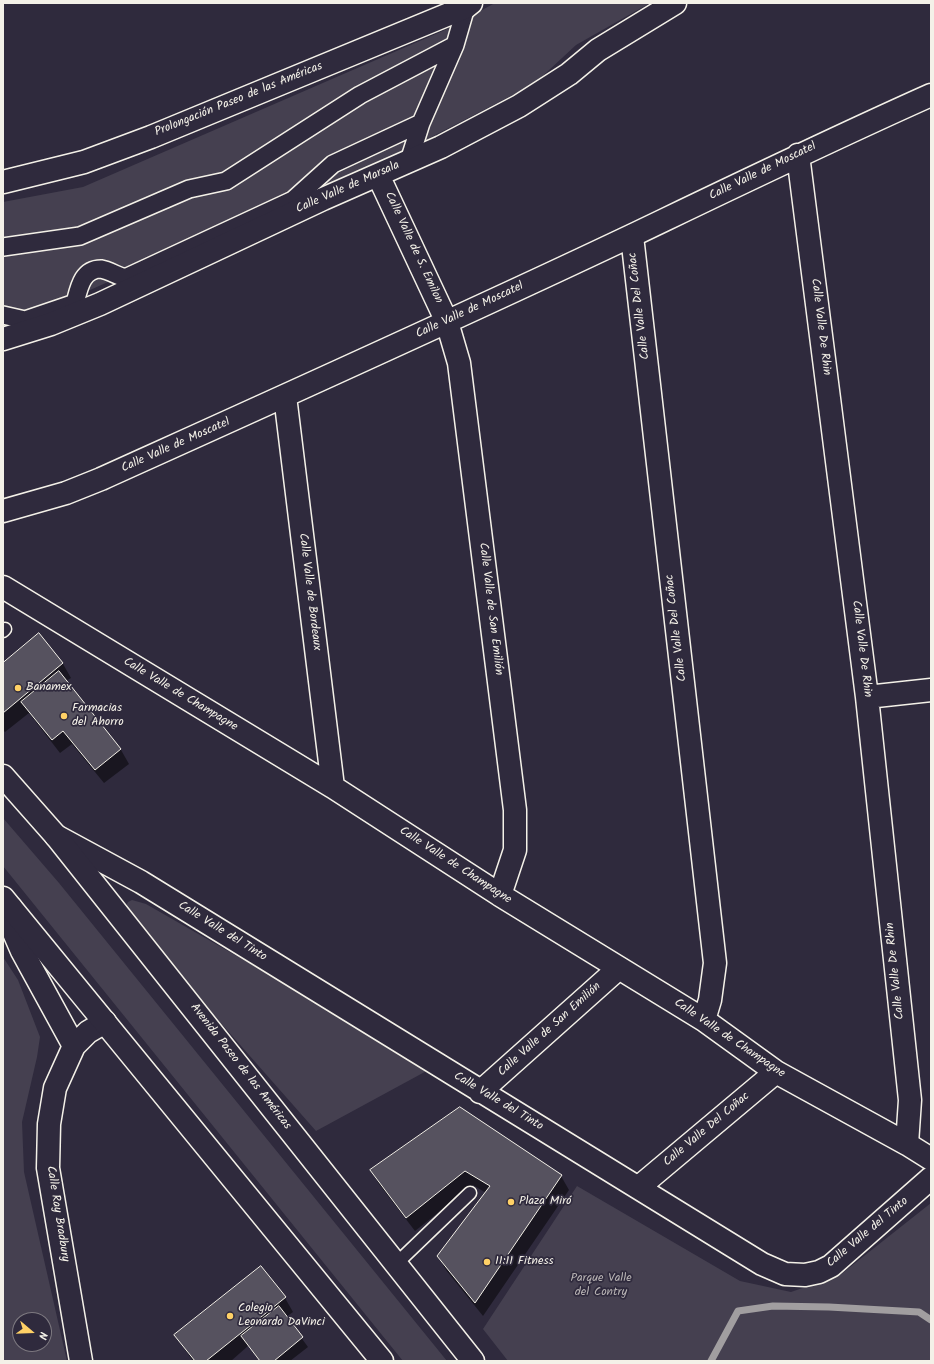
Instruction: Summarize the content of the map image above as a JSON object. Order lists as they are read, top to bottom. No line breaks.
{"streets":{"street":["Prolongación Paseo de las Américas","Calle Valle de Moscatel","Calle Valle de Marsala","Calle Valle de S. Emilon","Calle Valle Del Coñac","Calle Valle De Rhin","Calle Valle de Bordeaux","Calle Valle de San Emilión","Calle Valle de Champagne","Calle Valle del Tinto","Avenida Paseo de las Américas","Calle Ray Bradbury"]},"crossings":[["Calle Valle de Moscatel","Calle Valle de S. Emilon"],["Calle Valle de Moscatel","Calle Valle Del Coñac"],["Calle Valle de Moscatel","Calle Valle De Rhin"],["Calle Valle de Moscatel","Calle Valle de Bordeaux"],["Calle Valle de Moscatel","Calle Valle de San Emilión"],["Calle Valle de Marsala","Calle Valle de S. Emilon"],["Calle Valle de S. Emilon","Calle Valle de San Emilión"],["Calle Valle Del Coñac","Calle Valle de Champagne"],["Calle Valle Del Coñac","Calle Valle del Tinto"],["Calle Valle De Rhin","Calle Valle de Champagne"],["Calle Valle de Bordeaux","Calle Valle de Champagne"],["Calle Valle de San Emilión","Calle Valle de Champagne"],["Calle Valle de San Emilión","Calle Valle del Tinto"],["Calle Valle del Tinto","Avenida Paseo de las Américas"]],"parks":["Parque Valle del Contry"],"places":["Banamex","Farmacias del Ahorro","Plaza Miró","11:11 Fitness","Colegio Leonardo DaVinci"],"north":"right"}
